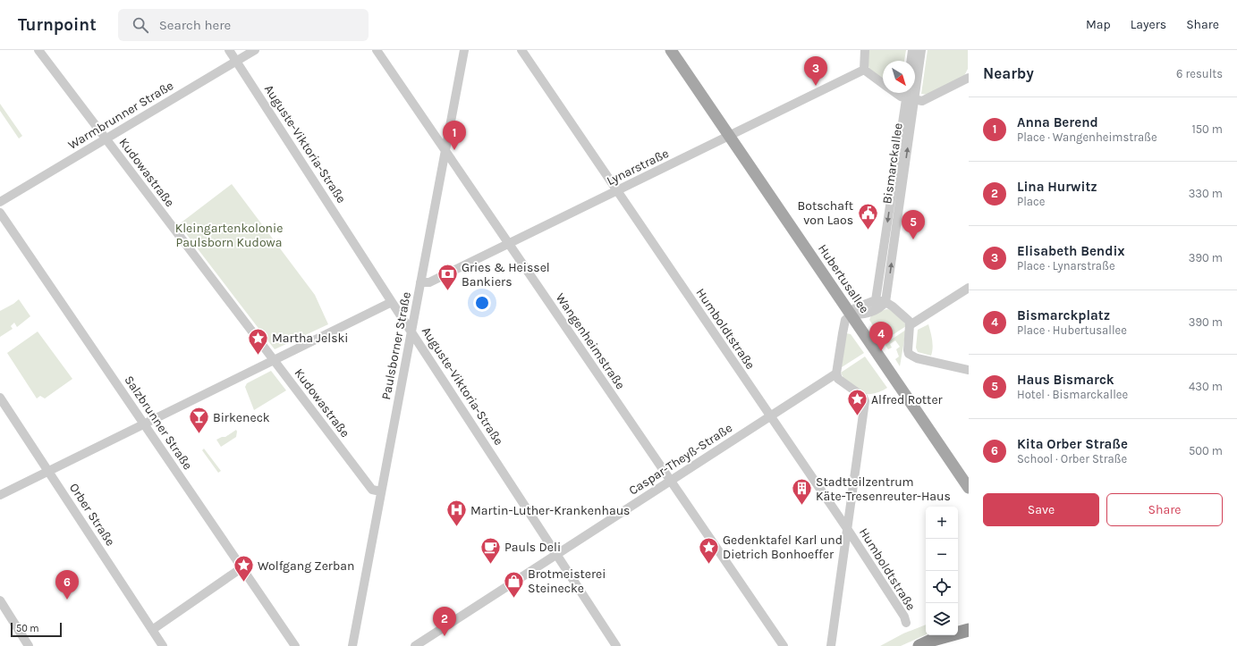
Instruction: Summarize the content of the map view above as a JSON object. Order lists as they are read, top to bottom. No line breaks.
{"streets":{"main road":["Hubertusallee"],"street":["Warmbrunner Straße","Auguste-Viktoria-Straße","Bismarckallee","Lynarstraße","Kudowastraße","Humboldtstraße","Wangenheimstraße","Paulsborner Straße","Salzbrunner Straße","Caspar-Theyß-Straße","Orber Straße"]},"crossings":[["Warmbrunner Straße","Auguste-Viktoria-Straße"],["Warmbrunner Straße","Kudowastraße"],["Auguste-Viktoria-Straße","Paulsborner Straße"],["Auguste-Viktoria-Straße","Caspar-Theyß-Straße"],["Lynarstraße","Hubertusallee"],["Lynarstraße","Humboldtstraße"],["Lynarstraße","Wangenheimstraße"],["Lynarstraße","Paulsborner Straße"],["Kudowastraße","Paulsborner Straße"],["Humboldtstraße","Caspar-Theyß-Straße"],["Wangenheimstraße","Paulsborner Straße"],["Wangenheimstraße","Caspar-Theyß-Straße"]],"parks":["Kleingartenkolonie Paulsborn Kudowa"],"places":{"public building":["Botschaft von Laos"],"bank":["Gries & Heissel Bankiers"],"place":["Martha Jelski","Alfred Rotter","Gedenktafel Karl und Dietrich Bonhoeffer","Wolfgang Zerban"],"bar":["Birkeneck"],"building":["Stadtteilzentrum Käte-Tresenreuter-Haus"],"hospital":["Martin-Luther-Krankenhaus"],"cafe":["Pauls Deli"],"shop":["Brotmeisterei Steinecke"]},"scale_bar":"50 m","north":"bottom right","page":{"header":"Turnpoint","search":"Search here","nav":["Map","Layers","Share"],"heading":["Nearby","6 results"],"pins":["3","1","5","4","6","2"],"list":[{"mark":"1","name":"Anna Berend","note":"Place · Wangenheimstraße","value":"150 m"},{"mark":"2","name":"Lina Hurwitz","note":"Place","value":"330 m"},{"mark":"3","name":"Elisabeth Bendix","note":"Place · Lynarstraße","value":"390 m"},{"mark":"4","name":"Bismarckplatz","note":"Place · Hubertusallee","value":"390 m"},{"mark":"5","name":"Haus Bismarck","note":"Hotel · Bismarckallee","value":"430 m"},{"mark":"6","name":"Kita Orber Straße","note":"School · Orber Straße","value":"500 m"}],"buttons":["Save","Share"],"map_buttons":["+","−"],"scale":"50 m"}}
